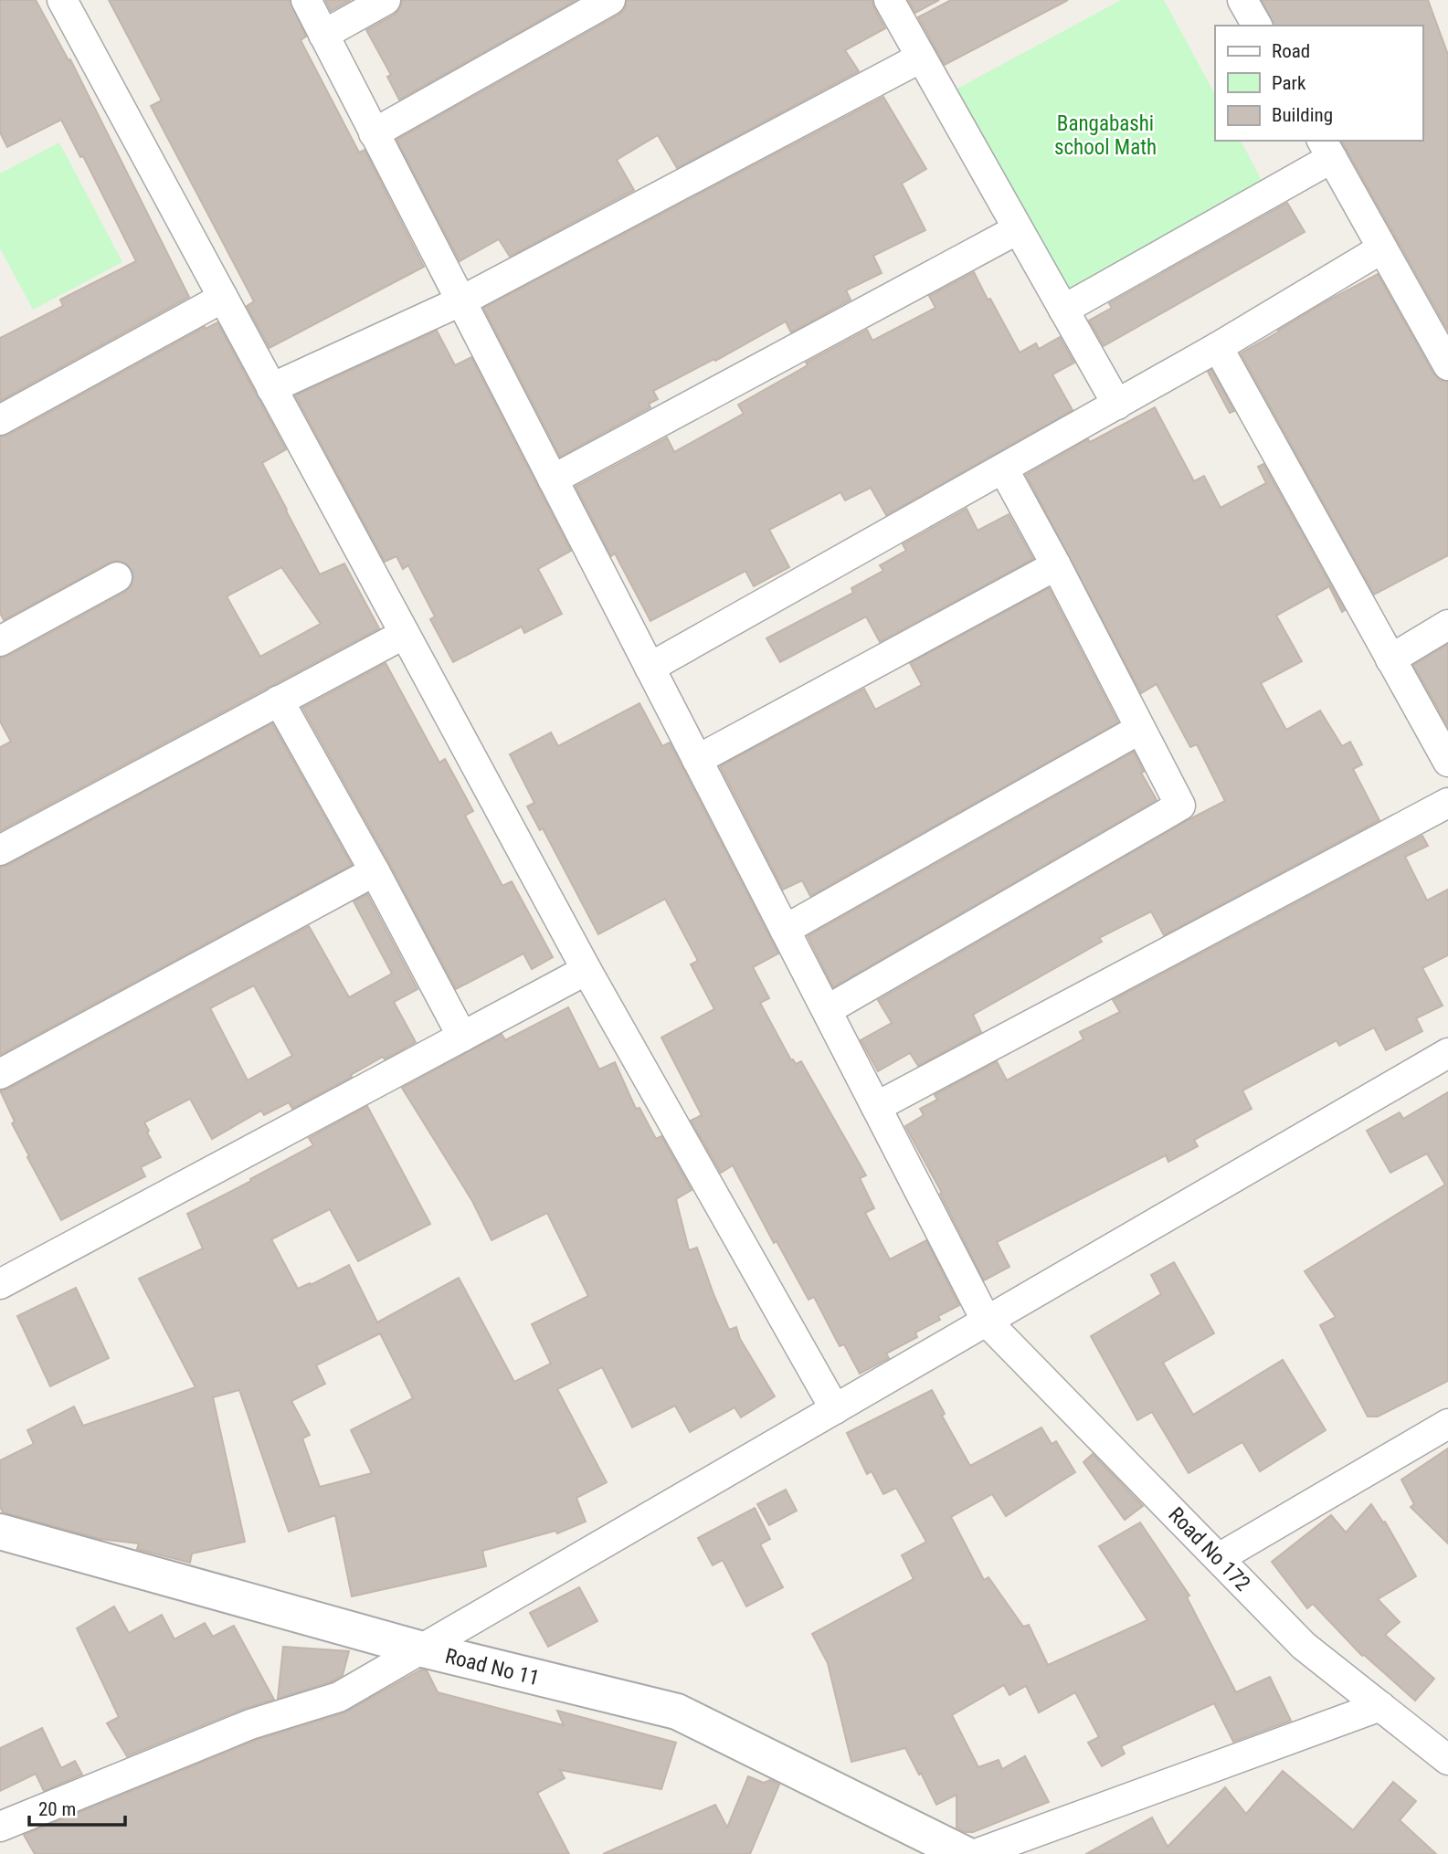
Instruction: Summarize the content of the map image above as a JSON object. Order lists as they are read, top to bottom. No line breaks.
{"streets":{"street":["Road No 172","Road No 11"]},"parks":["Bangabashi school Math"],"legend":["Road","Park","Building"],"scale_bar":"20 m"}
